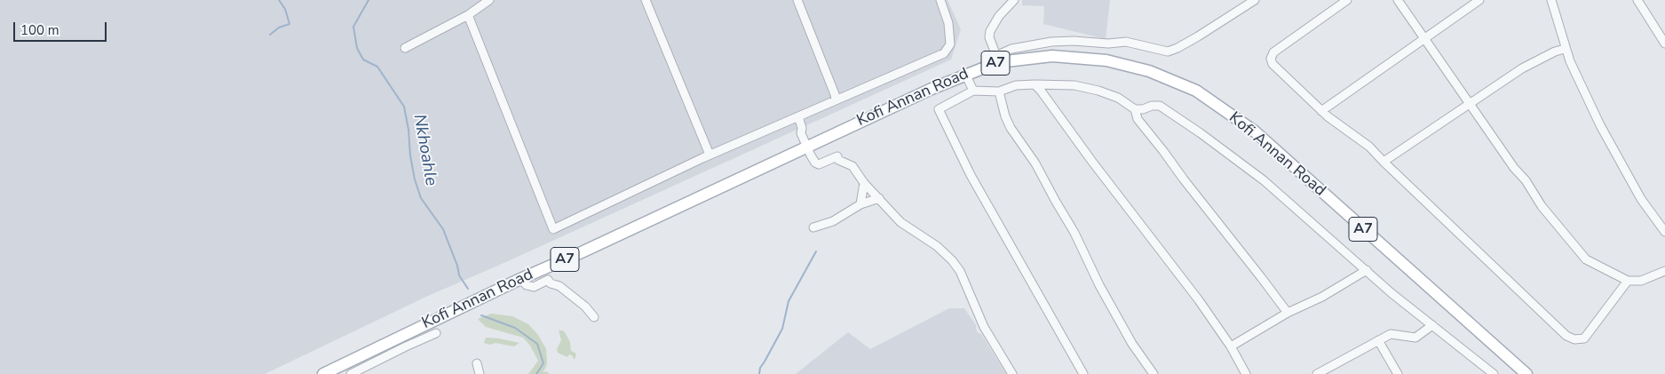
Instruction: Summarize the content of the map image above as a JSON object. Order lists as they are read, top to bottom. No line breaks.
{"streets":{"main road":["A7","Kofi Annan Road"]},"water":["Nkhoahle"],"scale_bar":"100 m"}
